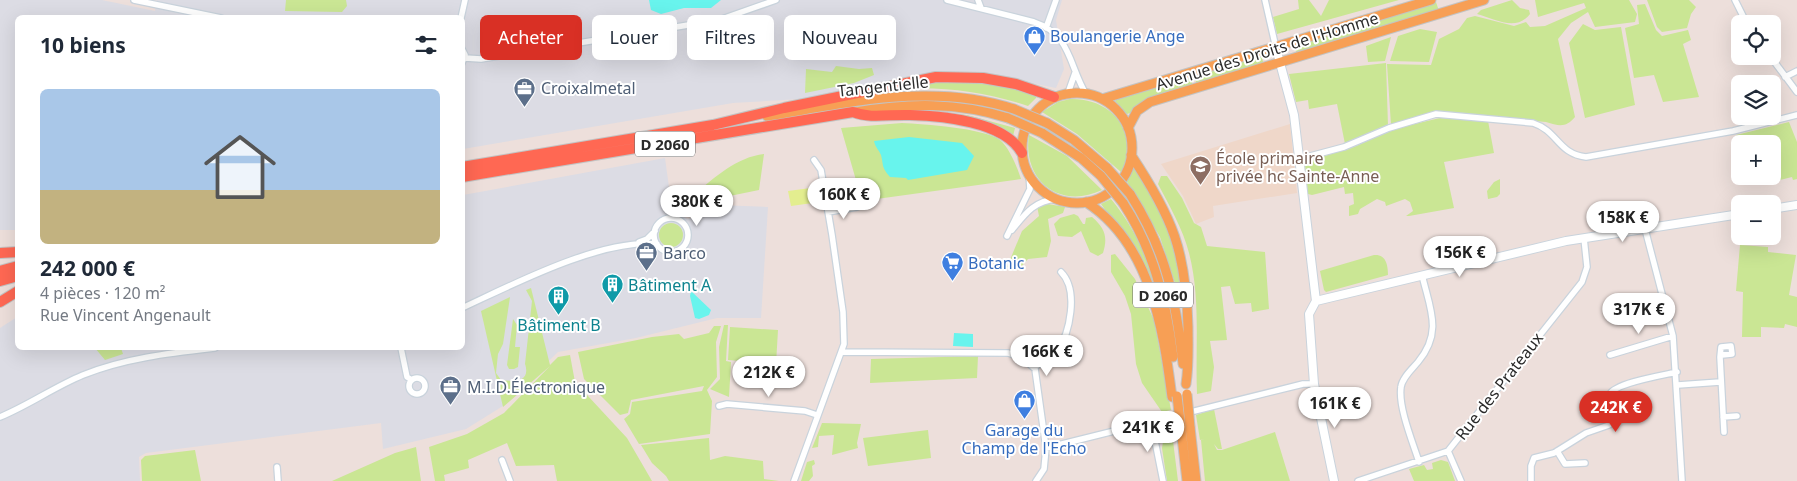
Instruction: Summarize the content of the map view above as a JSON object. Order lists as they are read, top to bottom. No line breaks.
{"streets":{"highway":["Tangentielle","D 2060"],"main road":["Avenue des Droits de l'Homme"],"street":["Rue des Prateaux"]},"crossings":[["Tangentielle","D 2060"]],"places":{"shop":["Boulangerie Ange","Garage du Champ de l'Echo"],"office":["Croixalmetal","Barco","M.I.D.Électronique"],"school or university":["École primaire privée hc Sainte-Anne"],"supermarket":["Botanic"],"building":["Bâtiment A","Bâtiment B"]},"page":{"map_buttons":["+","−"],"chip":["Acheter","Louer","Filtres","Nouveau"],"heading":"10 biens","list":[{"name":"242 000 €","note":"4 pièces · 120 m² · Rue Vincent Angenault"}],"price":["160K €","380K €","158K €","156K €","317K €","166K €","212K €","161K €","242K €","241K €"]}}
